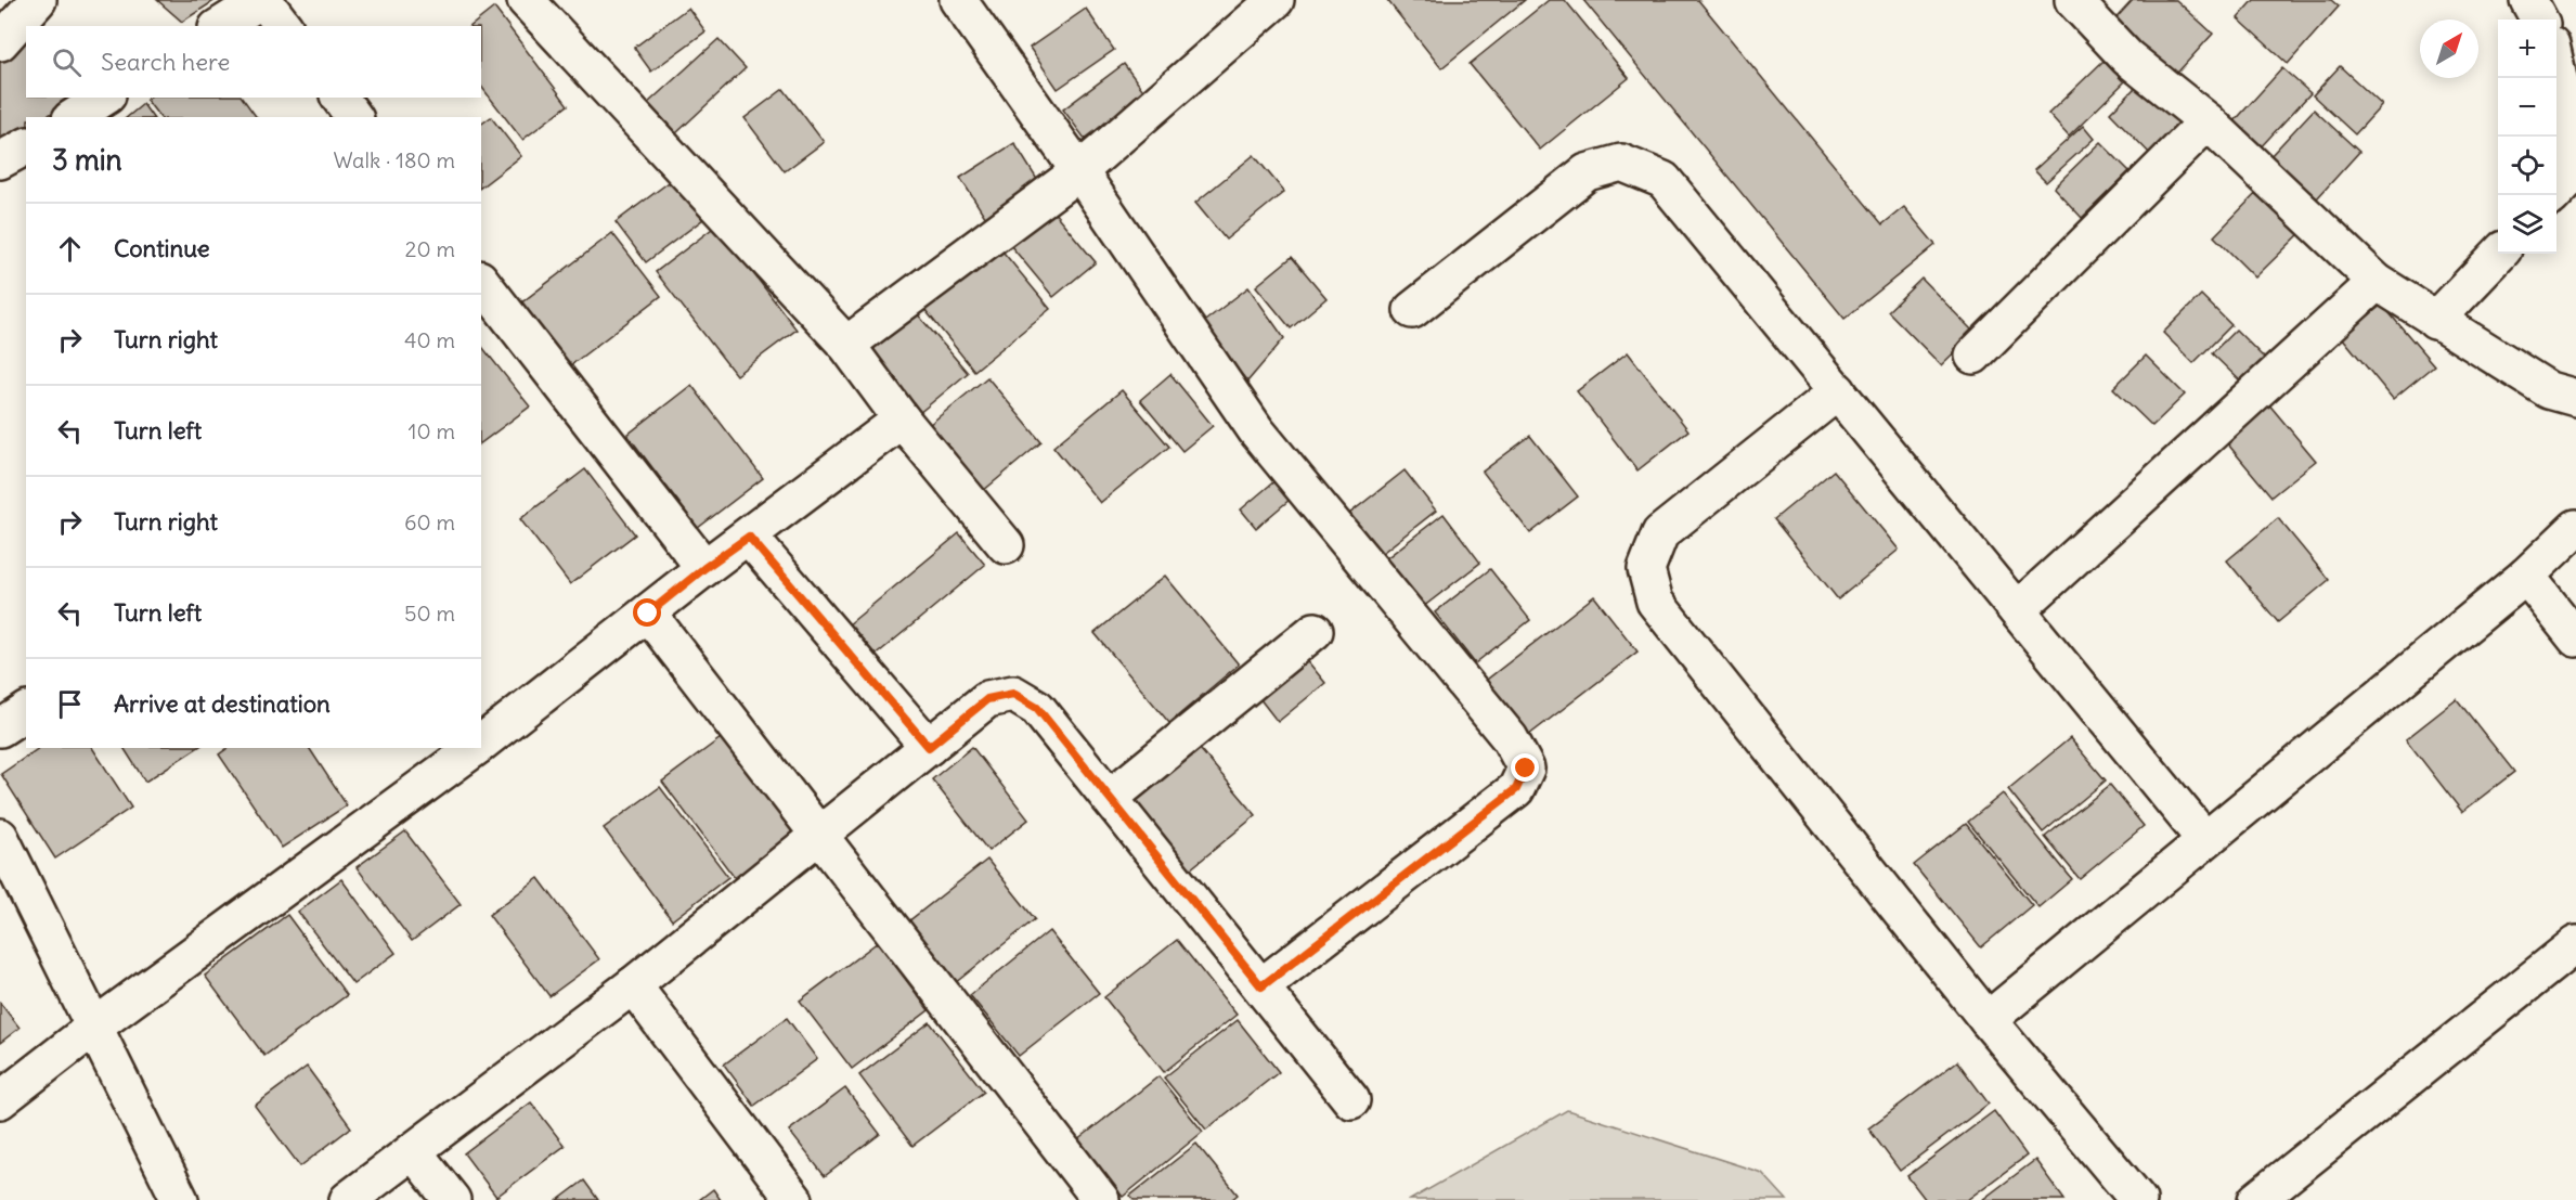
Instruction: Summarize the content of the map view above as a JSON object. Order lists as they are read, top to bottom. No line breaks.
{"north":"top right","page":{"map_buttons":["+","−"],"search":"Search here","heading":["3 min","Walk · 180 m"],"list":[["Continue","20 m"],["Turn right","40 m"],["Turn left","10 m"],["Turn right","60 m"],["Turn left","50 m"],"Arrive at destination"]}}
